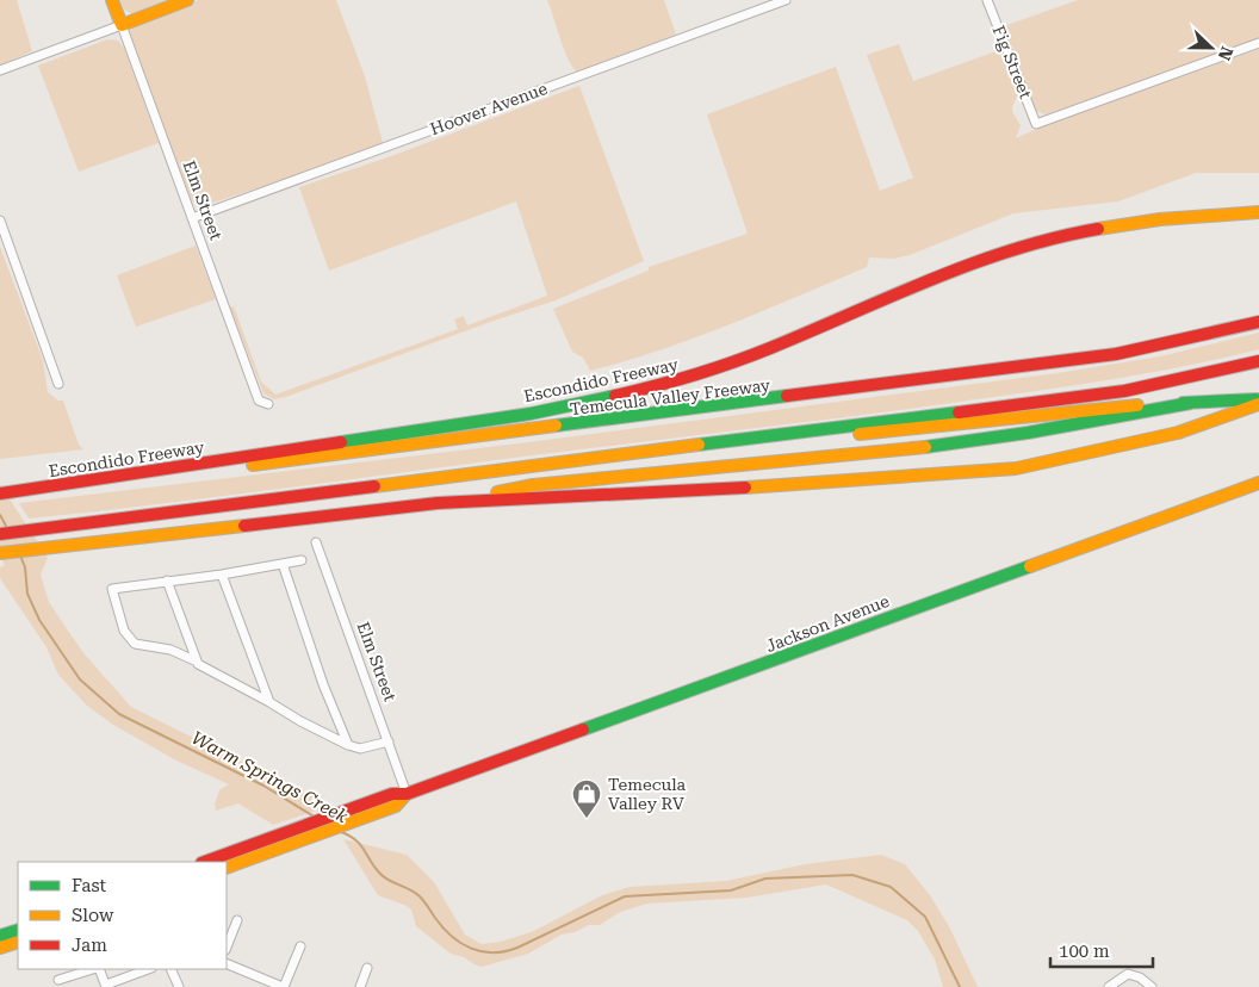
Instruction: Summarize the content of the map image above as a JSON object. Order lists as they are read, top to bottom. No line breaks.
{"streets":{"main road":["Elm Street","Escondido Freeway","Temecula Valley Freeway","Jackson Avenue"],"street":["Fig Street","Hoover Avenue"]},"crossings":[["Hoover Avenue","Elm Street"],["Elm Street","Jackson Avenue"],["Escondido Freeway","Temecula Valley Freeway"]],"water":["Warm Springs Creek"],"places":{"shop":["Temecula Valley RV"]},"legend":["Fast","Slow","Jam"],"scale_bar":"100 m","north":"right"}
